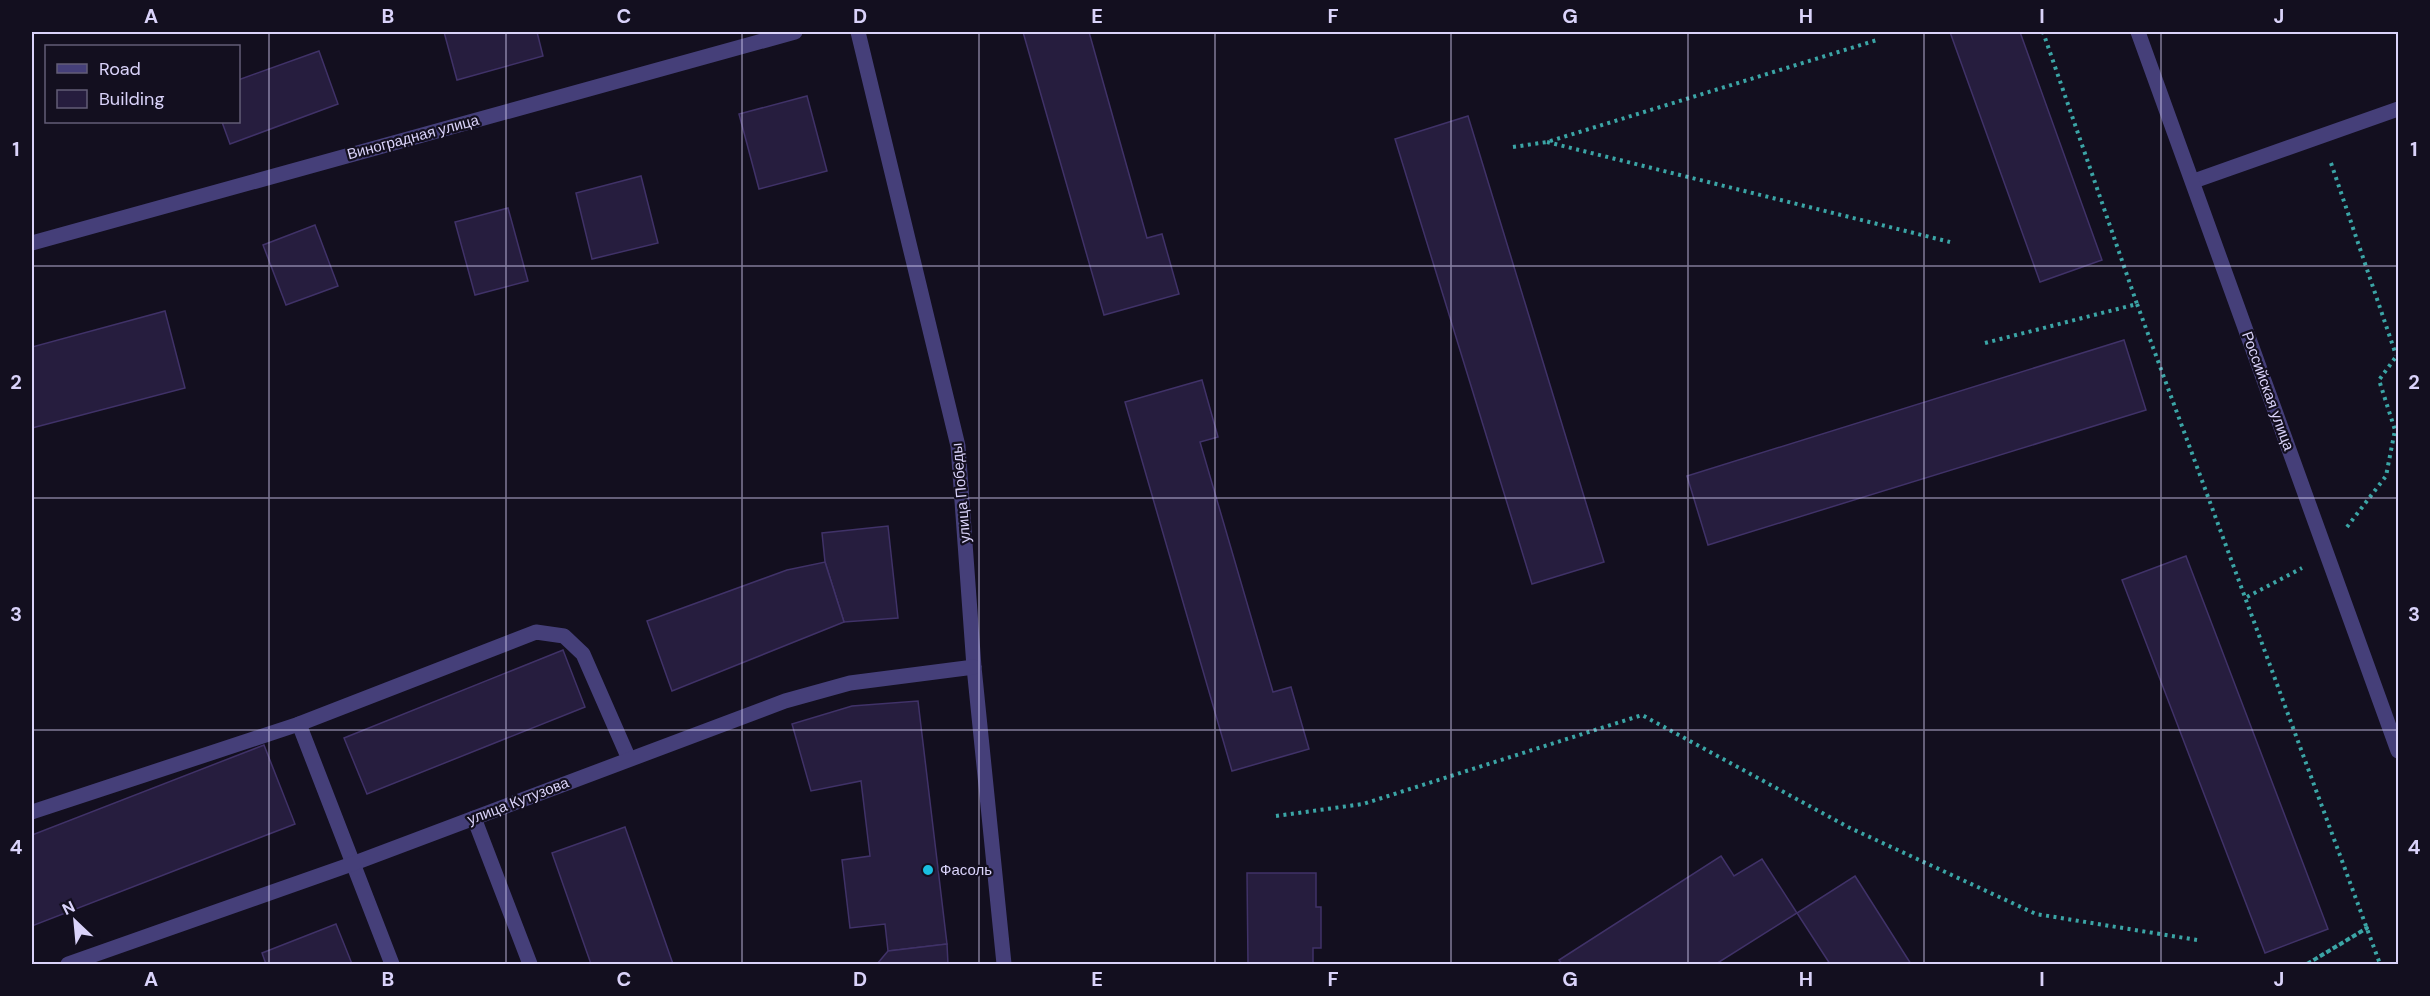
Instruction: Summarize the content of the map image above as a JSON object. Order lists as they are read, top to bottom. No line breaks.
{"streets":{"street":["Виноградная улица","Российская улица","улица Победы","улица Кутузова"]},"crossings":[["улица Победы","улица Кутузова"]],"places":["Фасоль"],"legend":["Road","Building"],"north":"top left","grid":{"columns":["A","B","C","D","E","F","G","H","I","J"],"rows":["1","2","3","4"]}}
